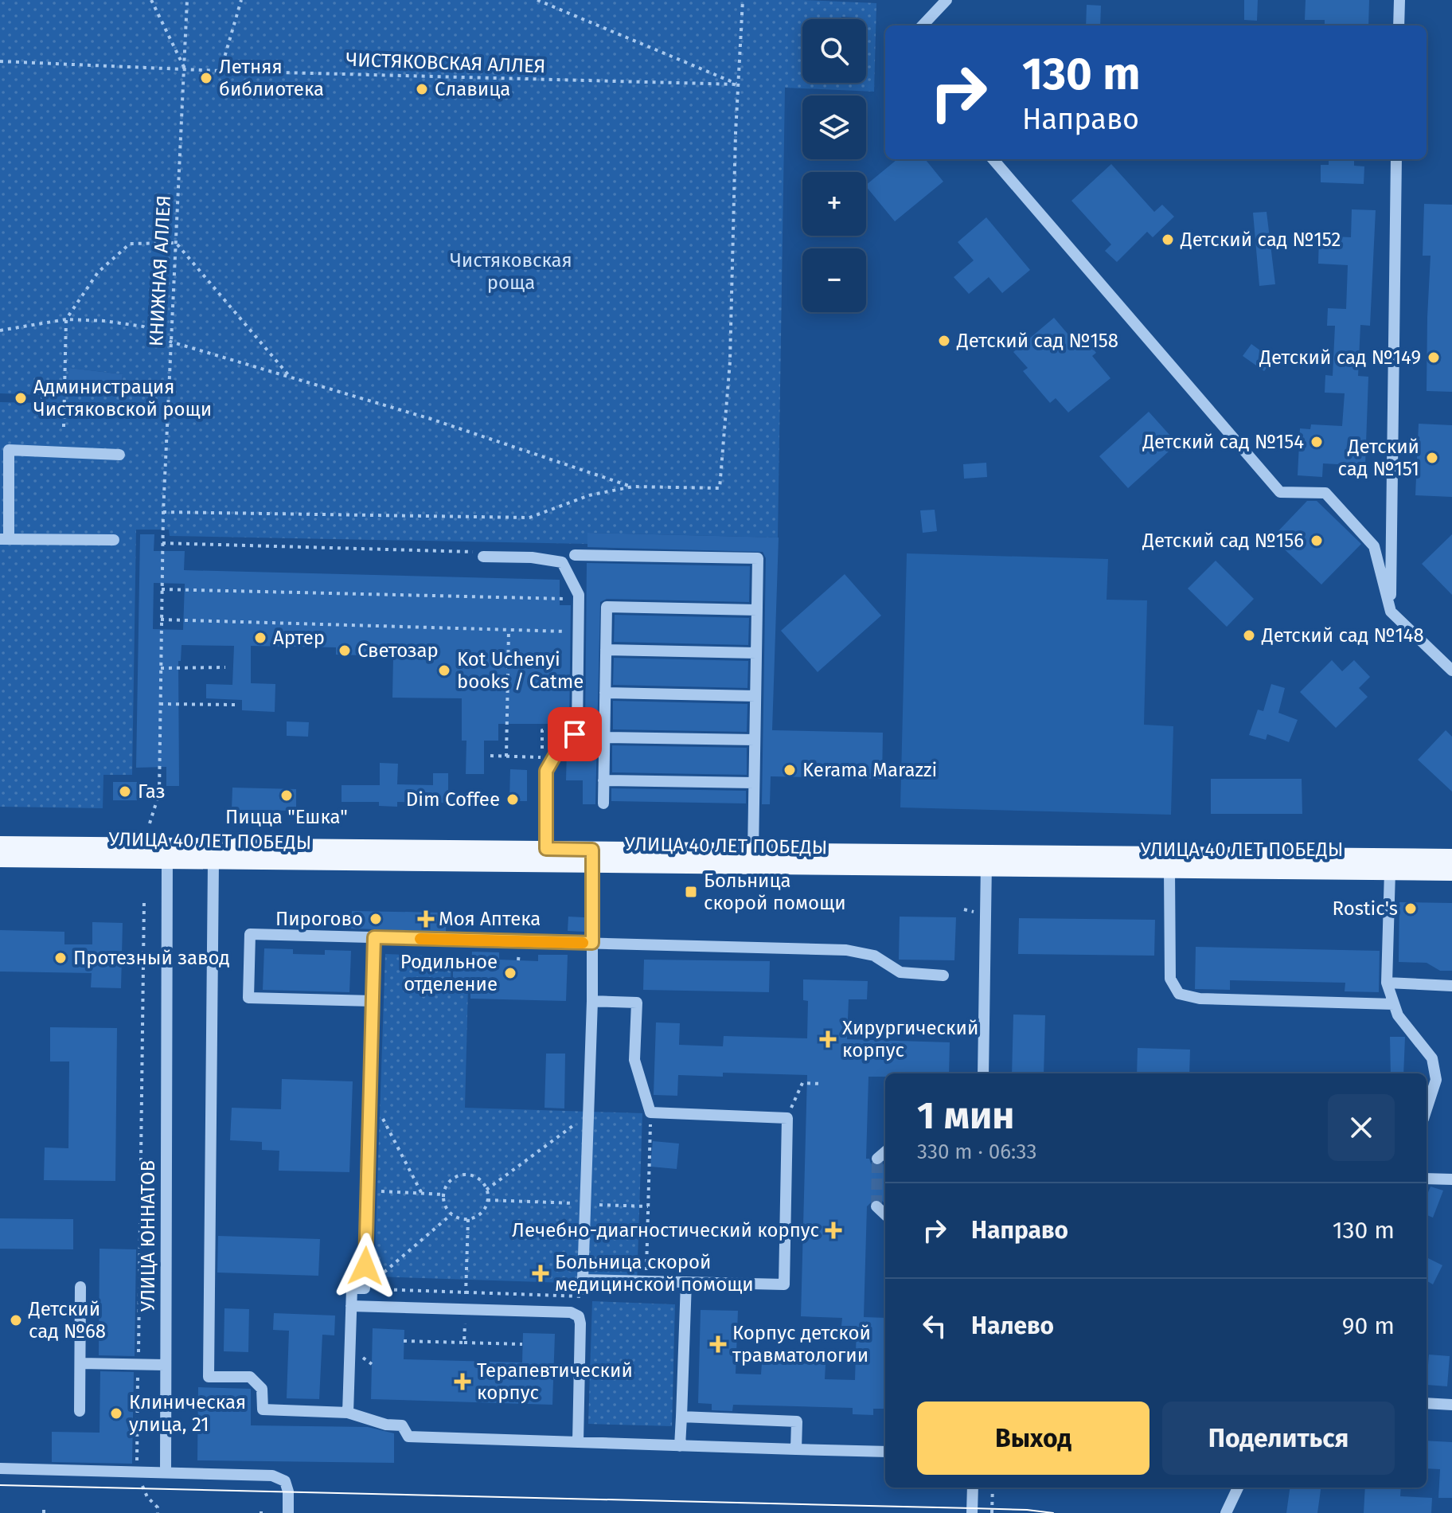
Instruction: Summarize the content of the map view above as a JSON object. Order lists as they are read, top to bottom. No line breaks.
{"streets":{"main road":["УЛИЦА 40 ЛЕТ ПОБЕДЫ"],"street":["УЛИЦА ЮННАТОВ"],"path":["ЧИСТЯКОВСКАЯ АЛЛЕЯ","КНИЖНАЯ АЛЛЕЯ"]},"crossings":[["ЧИСТЯКОВСКАЯ АЛЛЕЯ","КНИЖНАЯ АЛЛЕЯ"],["УЛИЦА 40 ЛЕТ ПОБЕДЫ","УЛИЦА ЮННАТОВ"]],"parks":["Чистяковская роща"],"places":{"other":["Летняя библиотека","Славица","Детский сад №152","Детский сад №158","Детский сад №149","Администрация Чистяковской рощи","Детский сад №154","Детский сад №151","Детский сад №156","Детский сад №148","Артер","Светозар","Kot Uchenyi books / Catme","Kerama Marazzi","Газ","Пицца \"Ешка\"","Dim Coffee","Rostic's","Пирогово","Протезный завод","Родильное отделение","Детский сад №68","Клиническая улица, 21"],"transit":["Больница скорой помощи"],"health":["Моя Аптека","Хирургический корпус","Лечебно-диагностический корпус","Больница скорой медицинской помощи","Корпус детской травматологии","Терапевтический корпус"]},"page":{"map_buttons":["+","−"],"turn":["130 m","Направо"],"heading":["1 мин","330 m · 06:33"],"list":[{"name":"Направо","value":"130 m"},{"name":"Налево","value":"90 m"}],"buttons":["Выход","Поделиться"]}}
